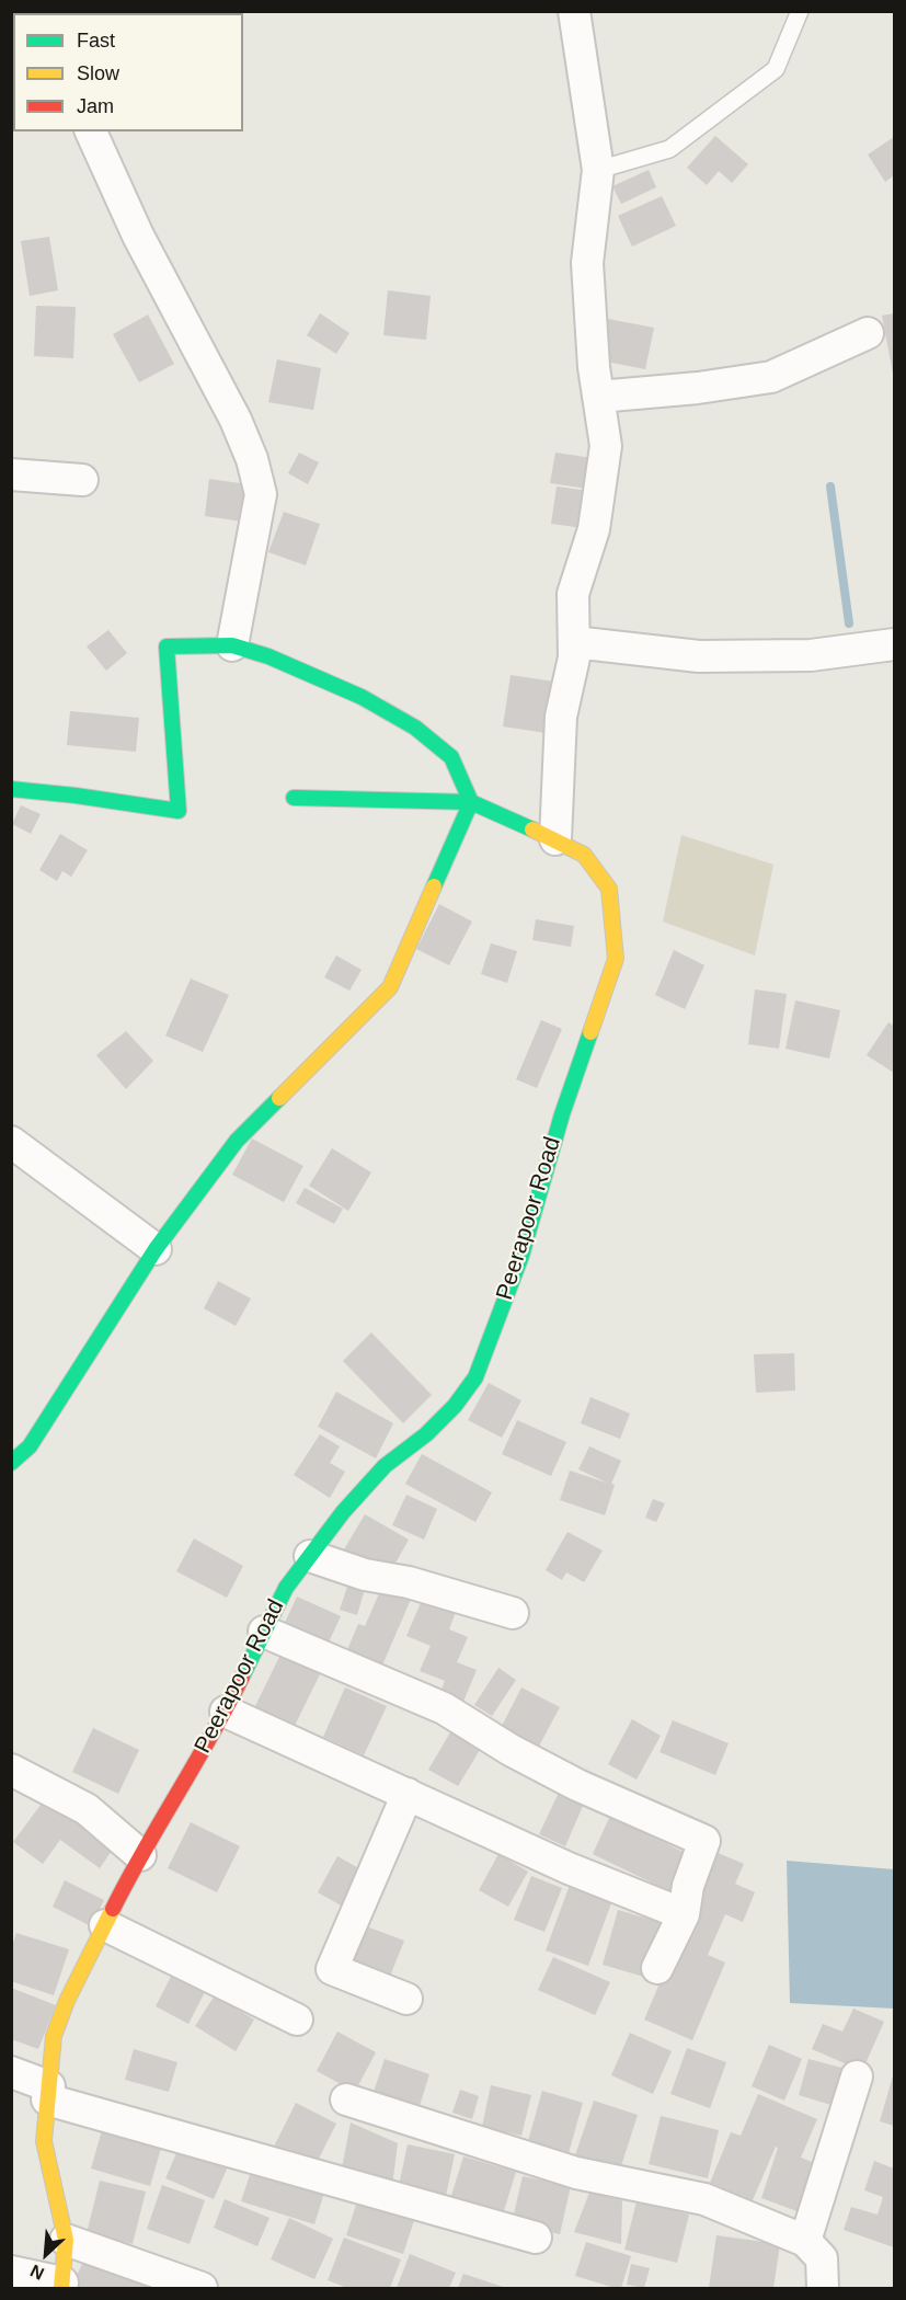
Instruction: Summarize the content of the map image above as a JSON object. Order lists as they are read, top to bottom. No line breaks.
{"streets":{"street":["Peerapoor Road"]},"legend":["Fast","Slow","Jam"],"north":"bottom left"}
